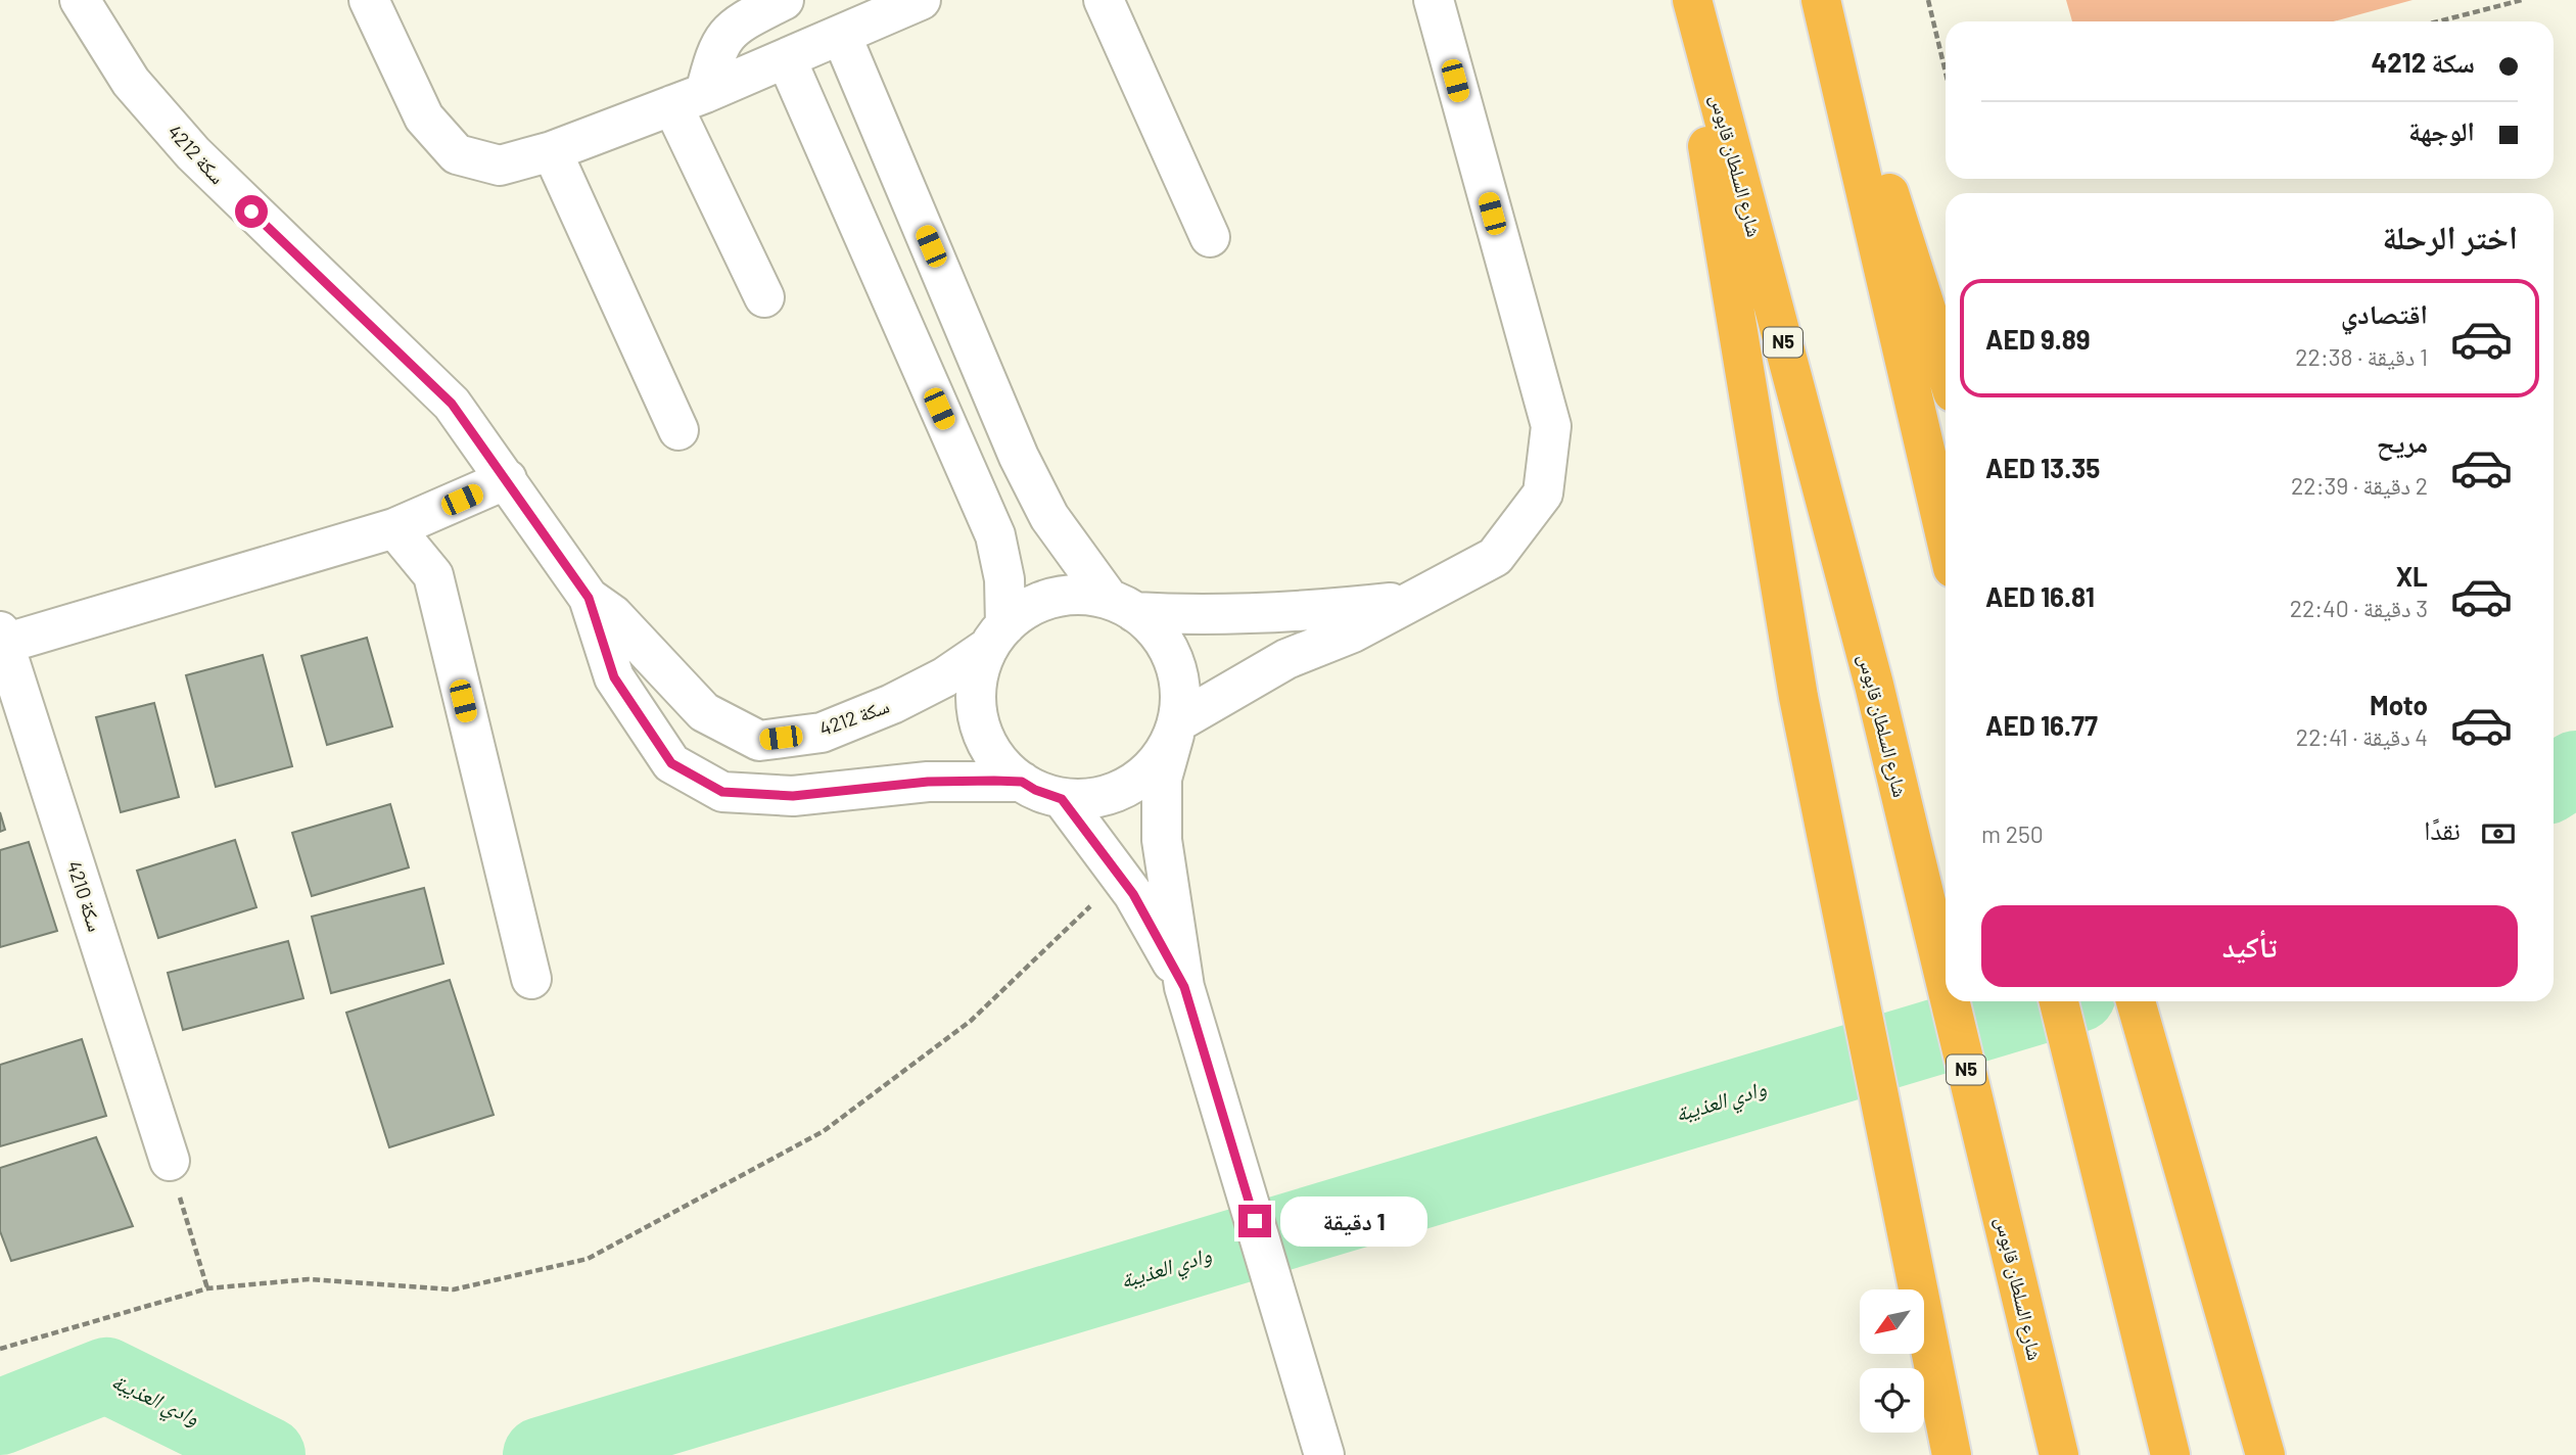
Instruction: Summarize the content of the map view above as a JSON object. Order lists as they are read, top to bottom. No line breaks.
{"streets":{"highway":["شارع السلطان قابوس","N5"],"street":["سكة 4212","سكة 4210"]},"water":["وادي العذيبة"],"north":"bottom left","page":{"banner":["سكة 4212","الوجهة"],"heading":"اختر الرحلة","list":[{"name":"اقتصادي","note":"1 دقيقة · 22:38","value":"AED 9.89"},{"name":"مريح","note":"2 دقيقة · 22:39","value":"AED 13.35"},{"name":"XL","note":"3 دقيقة · 22:40","value":"AED 16.81"},{"name":"Moto","note":"4 دقيقة · 22:41","value":"AED 16.77"}],"pay":["نقدًا","250 m"],"buttons":"تأكيد","bubble":"1 دقيقة"}}
